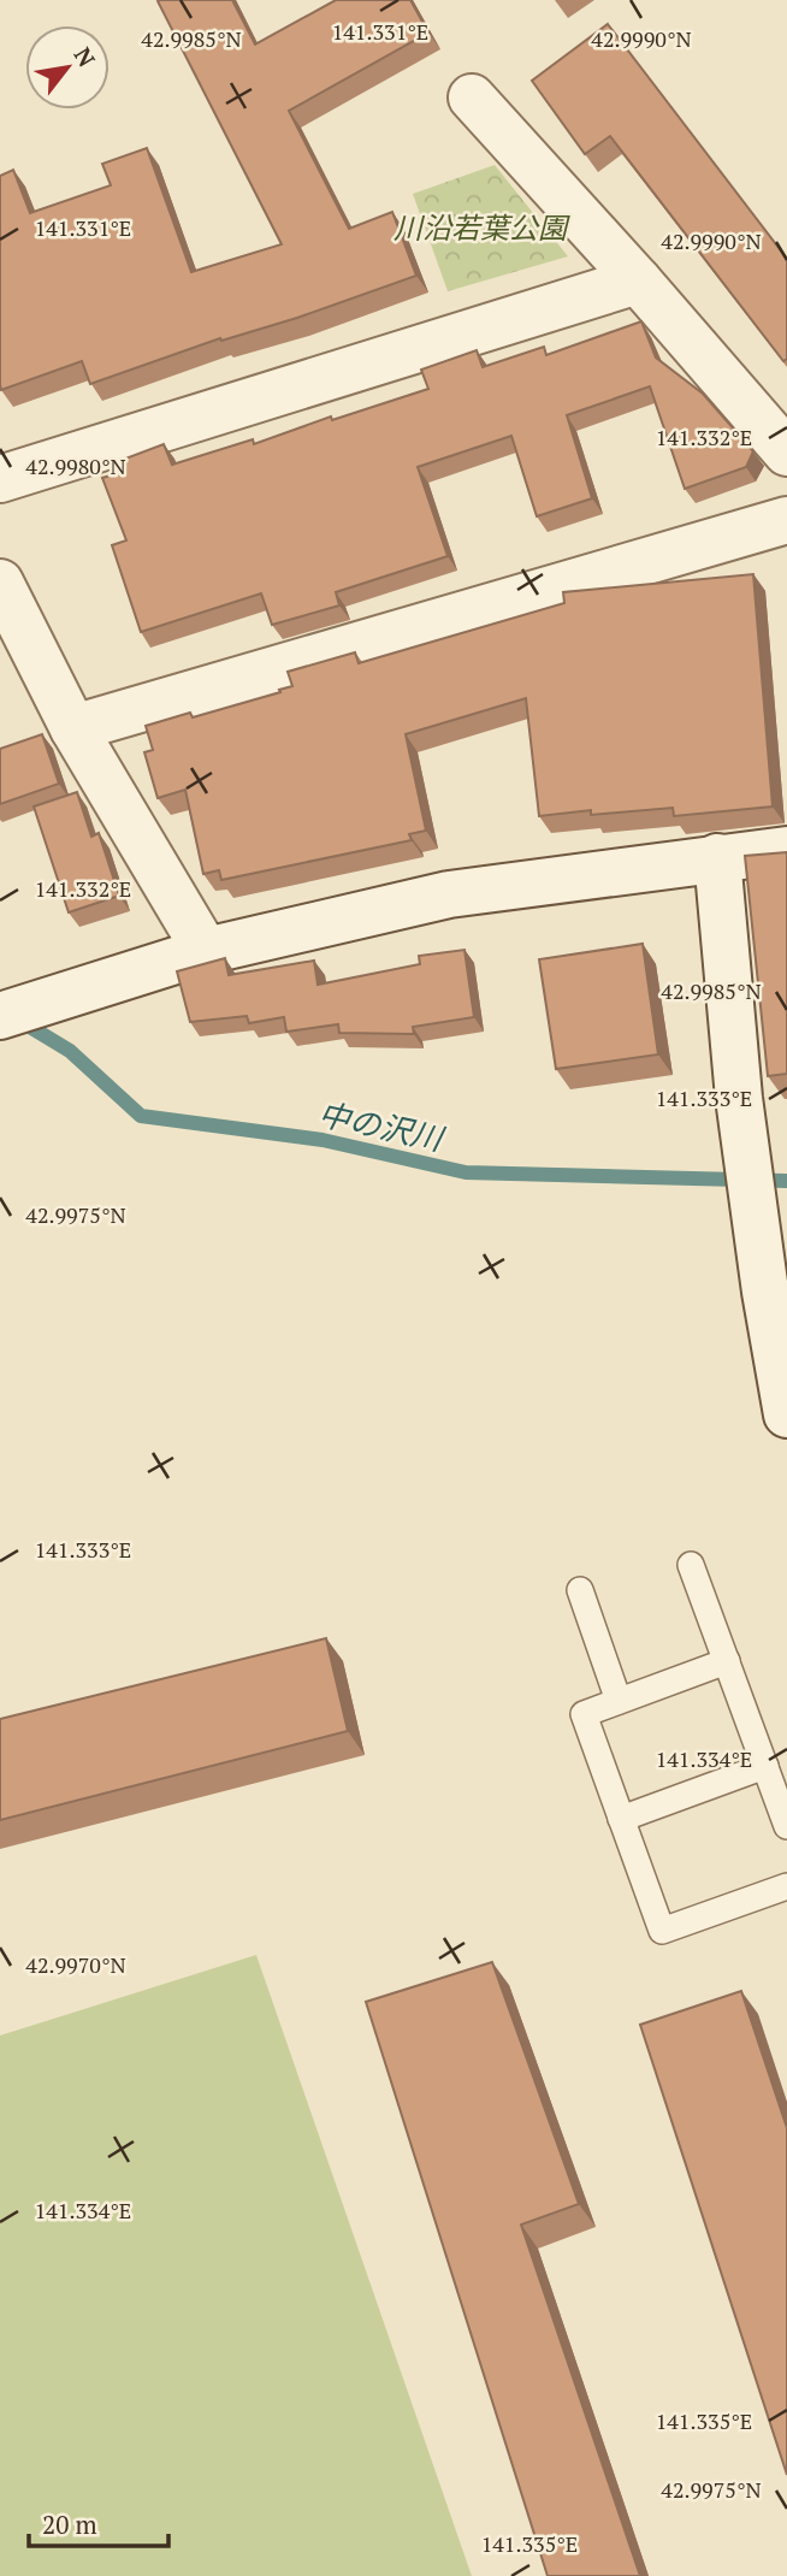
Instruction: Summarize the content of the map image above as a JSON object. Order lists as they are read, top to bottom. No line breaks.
{"water":["中の沢川"],"parks":["川沿若葉公園"],"scale_bar":"20 m","north":"top right","coordinates":["141.331°E","42.9985°N","42.9990°N","141.332°E","42.9980°N","141.333°E","42.9975°N","141.334°E","42.9970°N","141.335°E"]}
